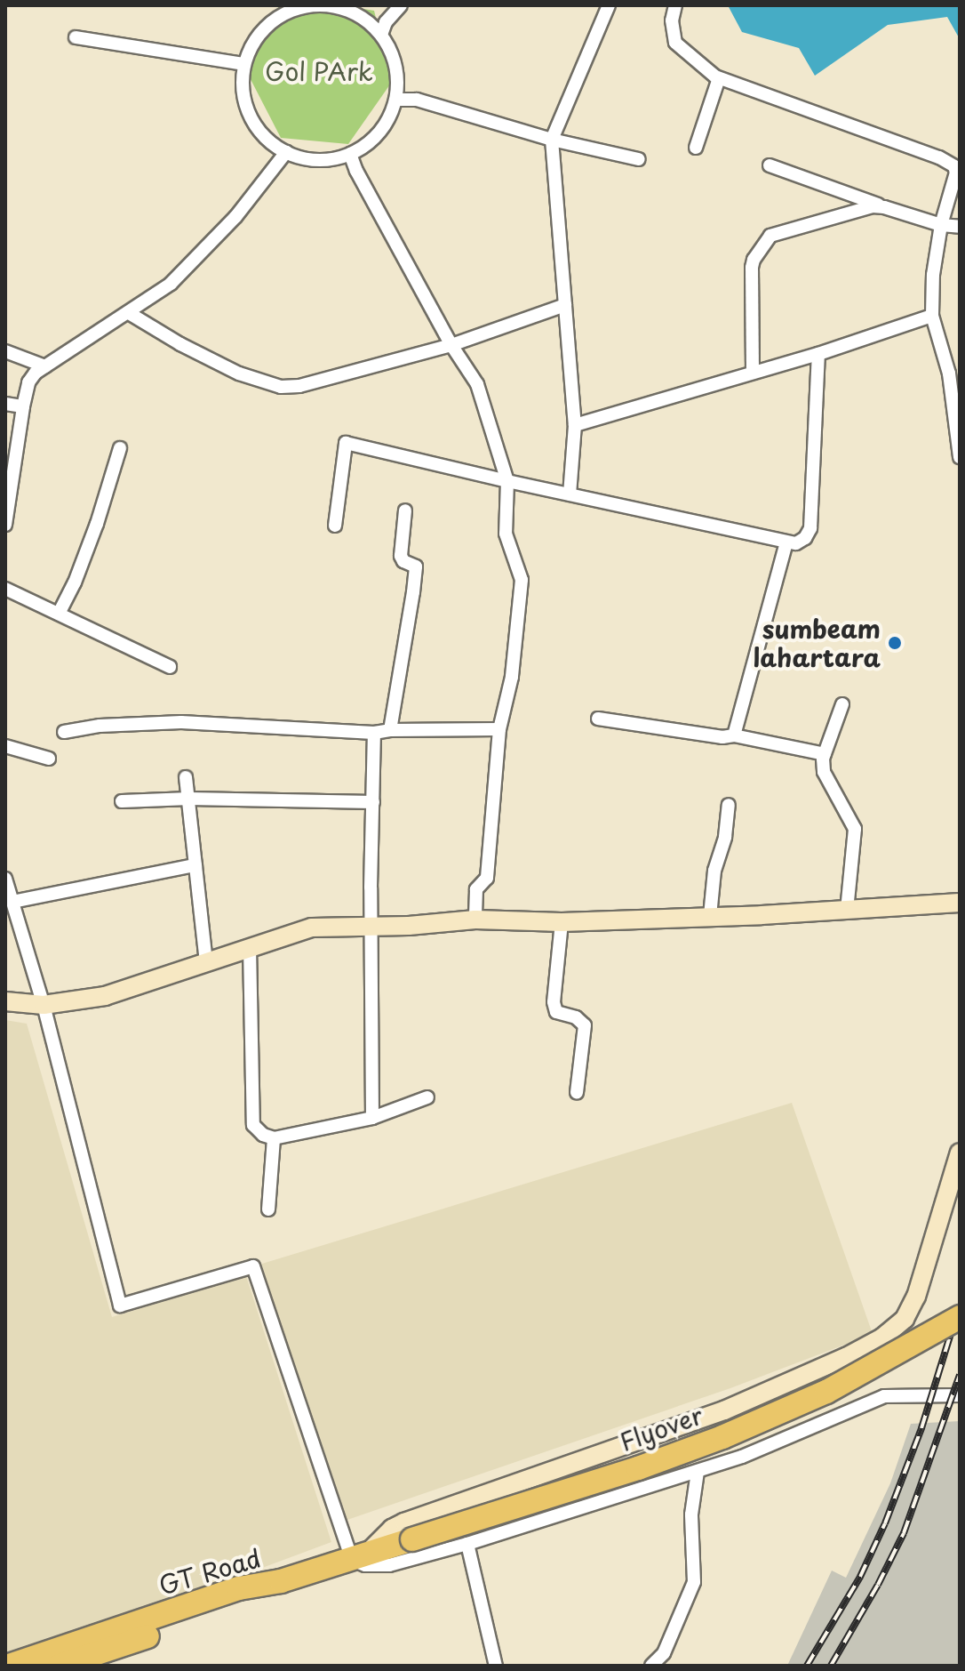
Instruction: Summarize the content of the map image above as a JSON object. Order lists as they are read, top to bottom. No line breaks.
{"streets":{"highway":["Flyover","GT Road"]},"crossings":[["Flyover","GT Road"]],"parks":["Gol PArk"],"places":["sumbeam lahartara"]}
